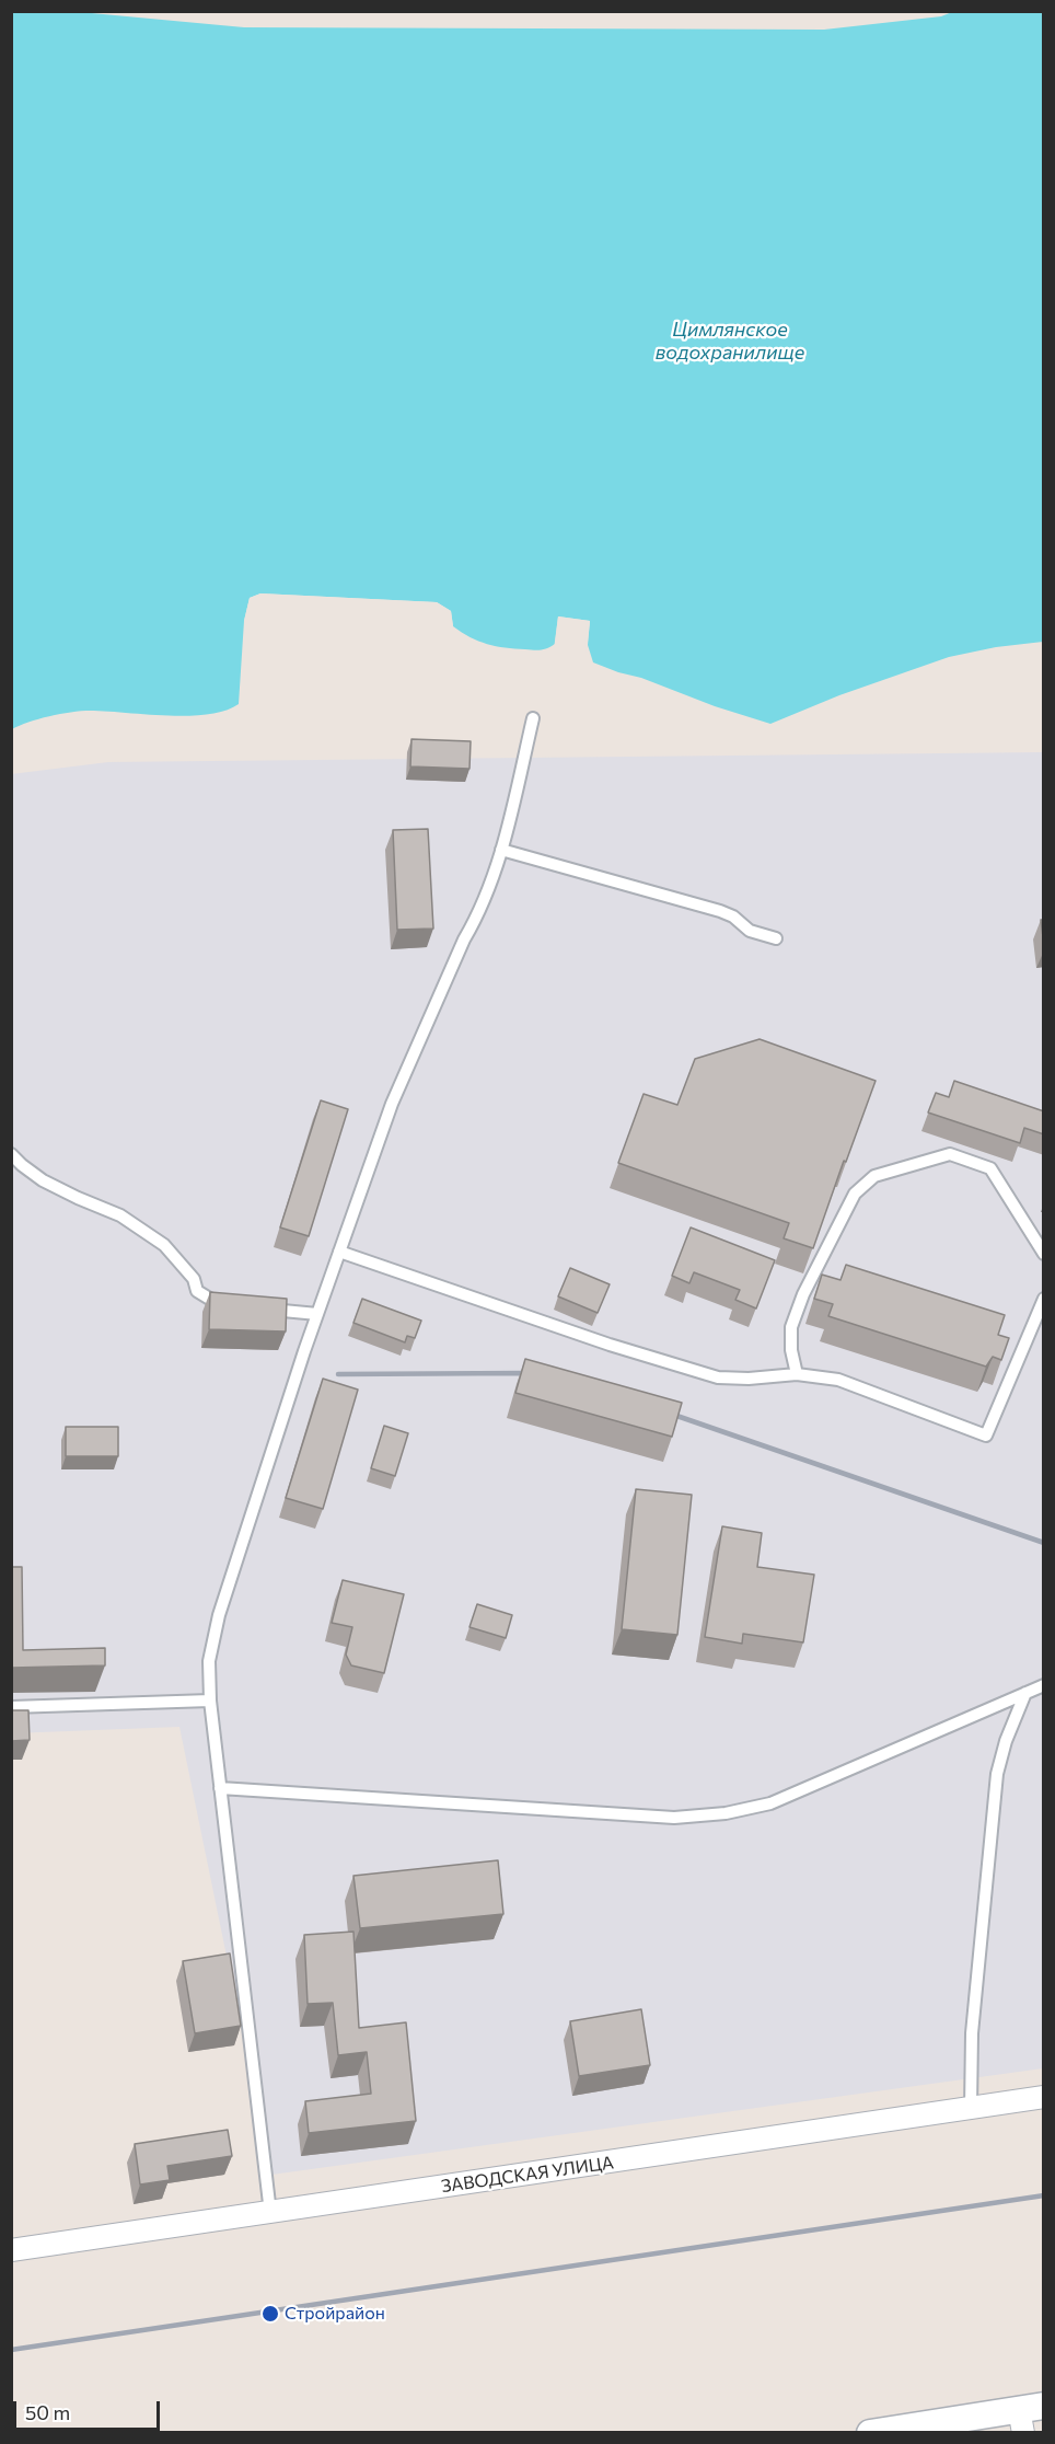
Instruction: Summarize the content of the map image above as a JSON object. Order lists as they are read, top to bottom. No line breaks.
{"streets":{"street":["ЗАВОДСКАЯ УЛИЦА"]},"water":["Цимлянское водохранилище"],"places":["Стройрайон"],"scale_bar":"50 m"}
